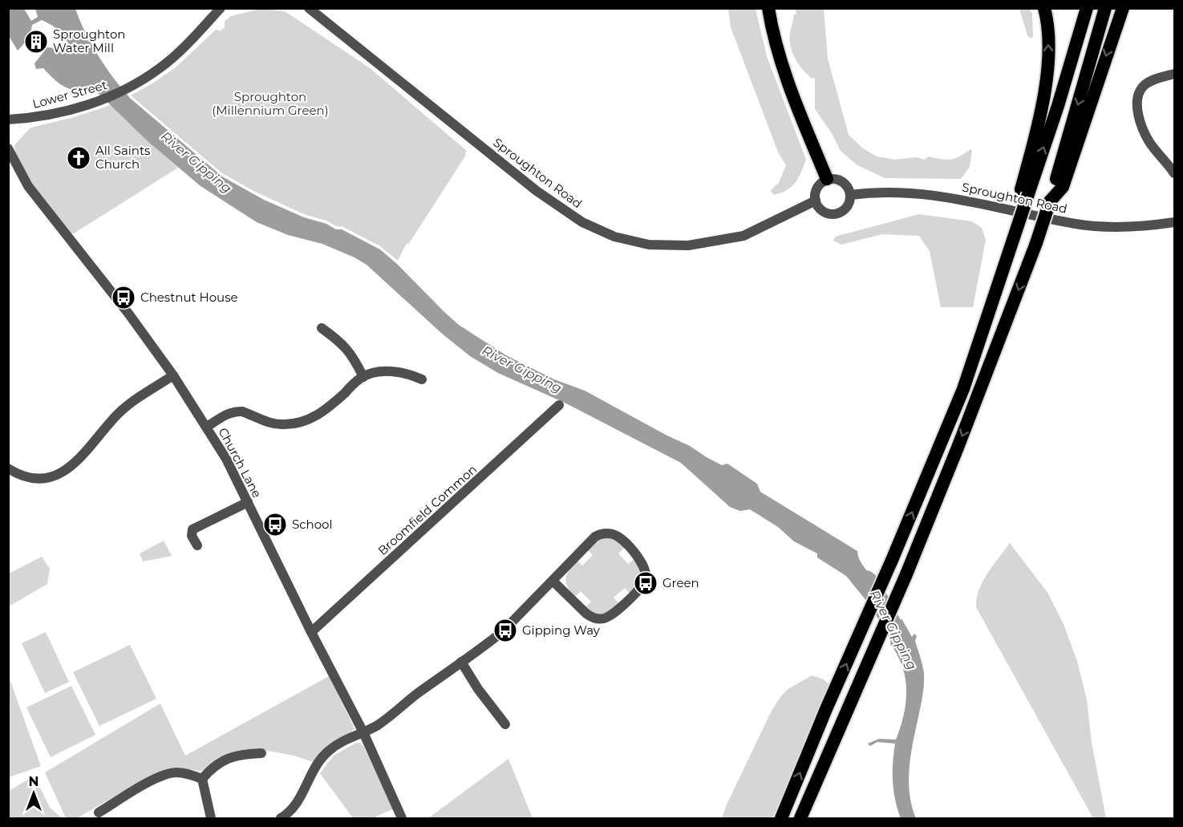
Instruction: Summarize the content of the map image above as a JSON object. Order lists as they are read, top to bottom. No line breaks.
{"streets":{"street":["Lower Street","Sproughton Road","Church Lane","Broomfield Common"]},"crossings":[["Church Lane","Broomfield Common"]],"water":["River Gipping"],"parks":["Sproughton (Millennium Green)"],"places":{"building":["Sproughton Water Mill"],"church":["All Saints Church"],"bus stop":["Chestnut House","School","Green","Gipping Way"]},"north":"top"}
